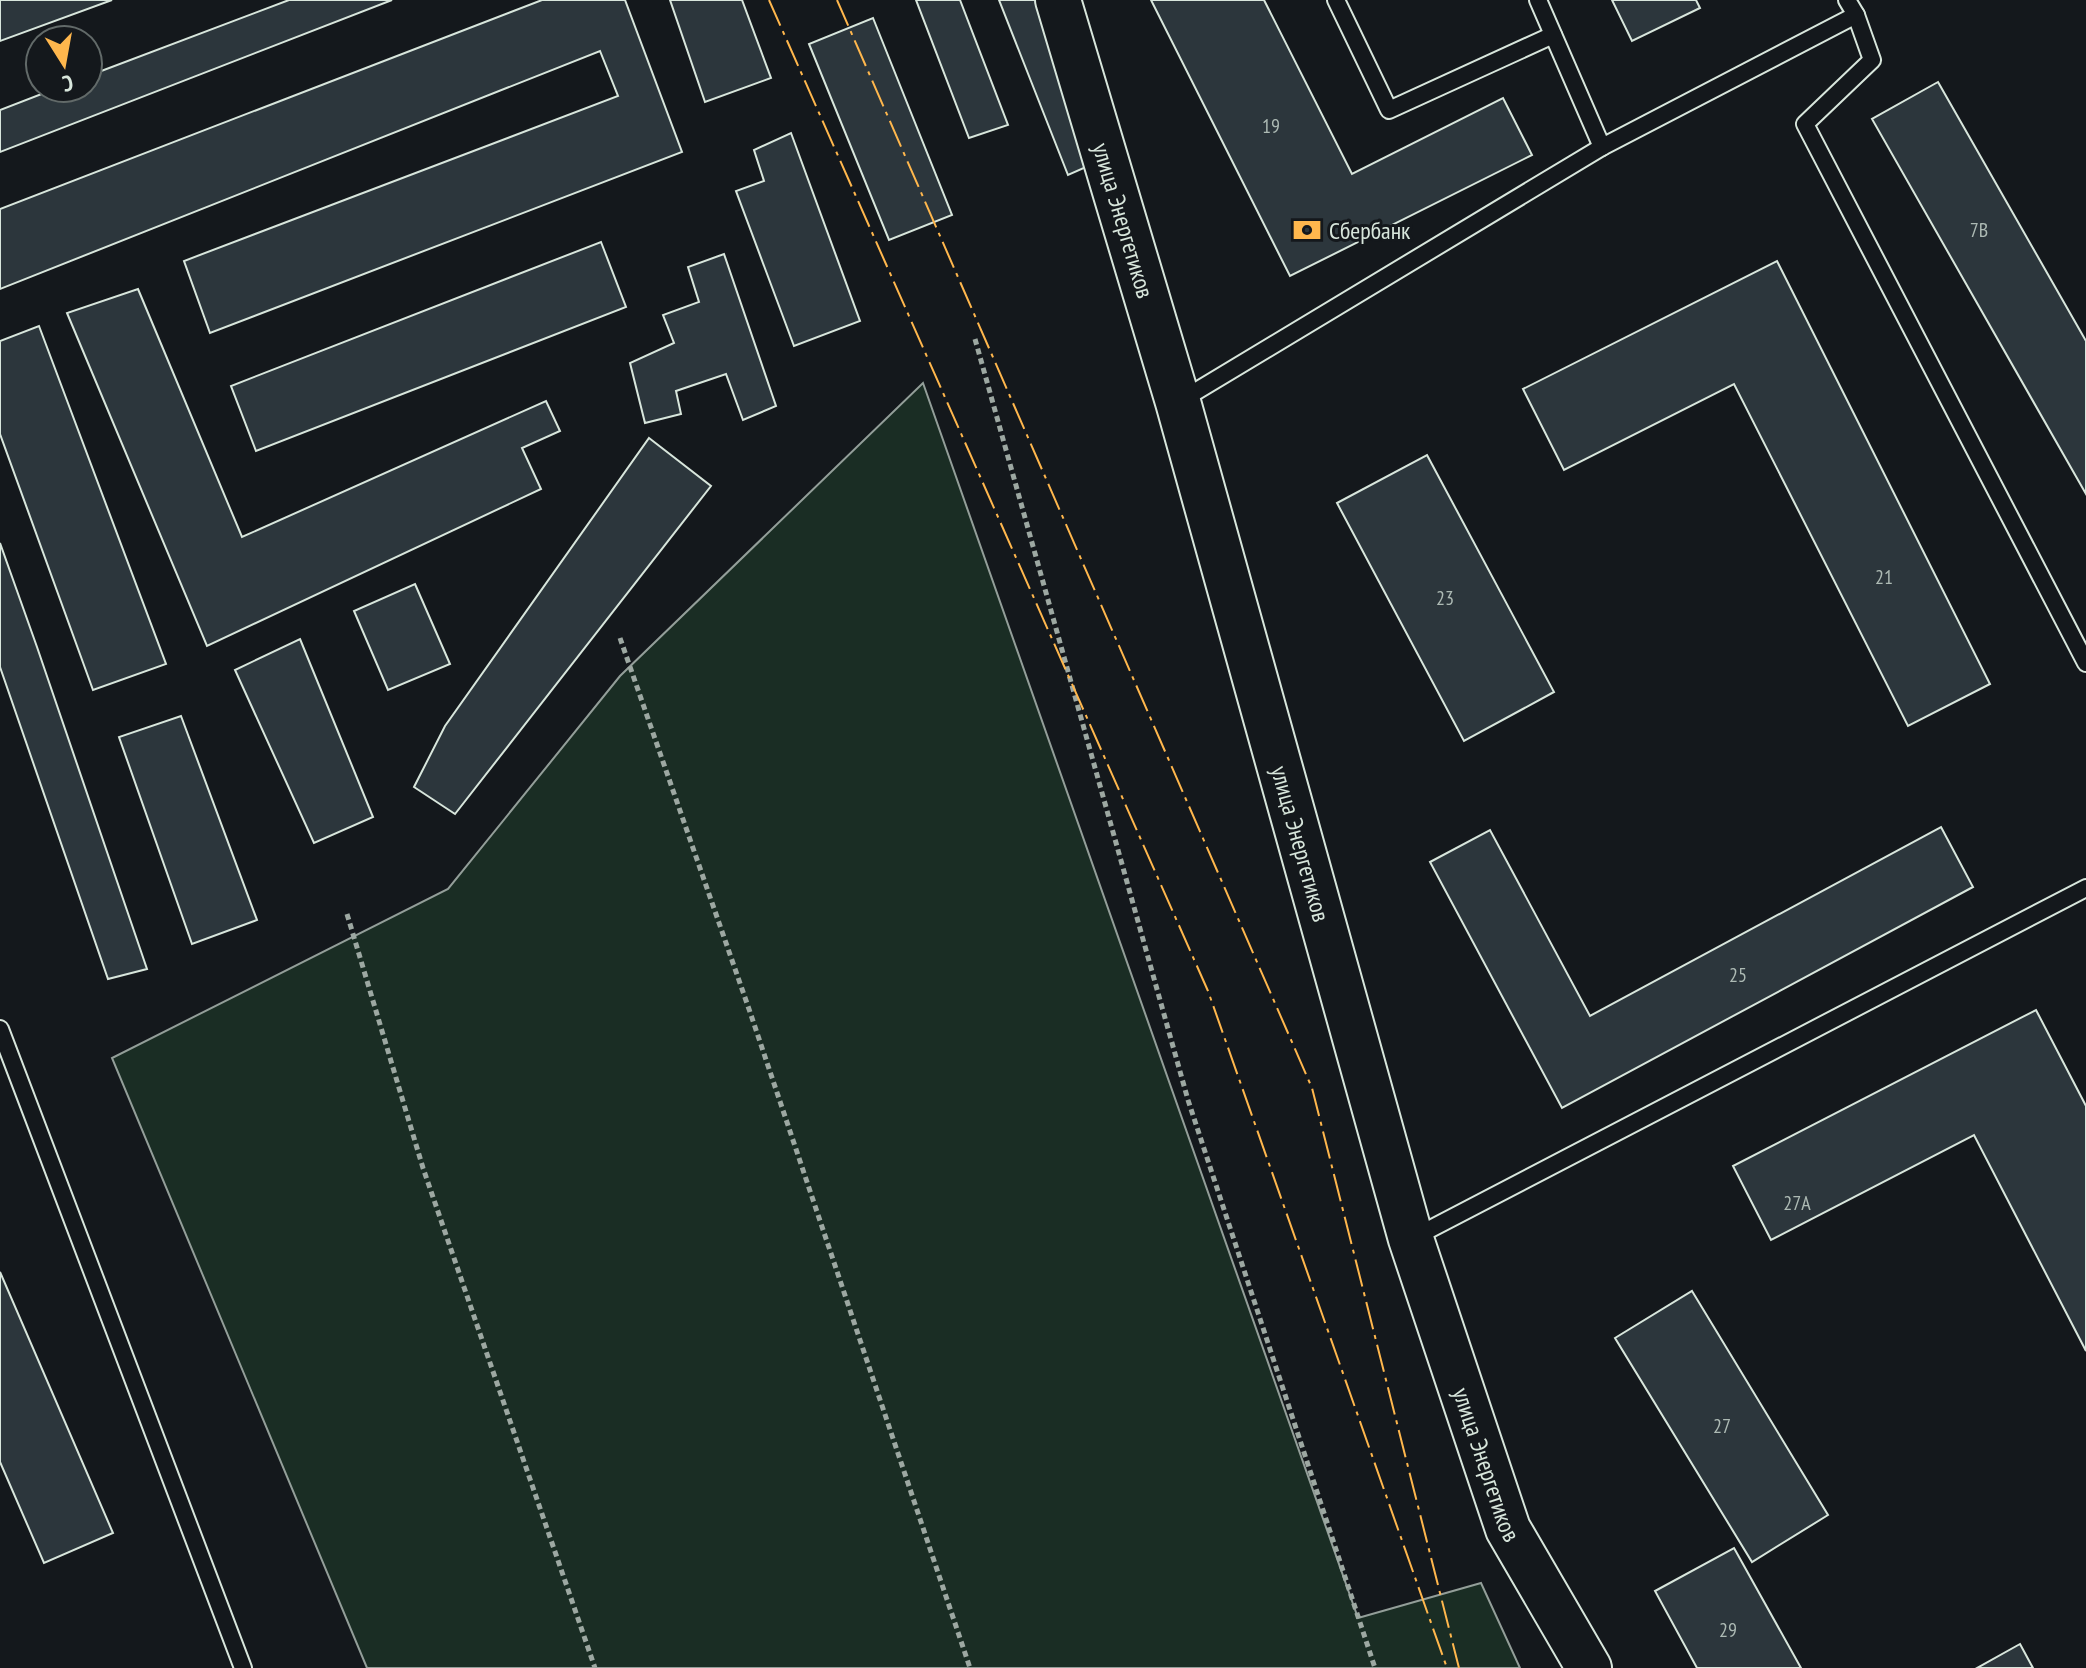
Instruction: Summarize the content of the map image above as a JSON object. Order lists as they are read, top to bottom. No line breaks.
{"streets":{"street":["улица Энергетиков"]},"places":{"bank":["Сбербанк"]},"house_numbers":["19","7В","21","23","25","27А","27","29"],"north":"bottom"}
